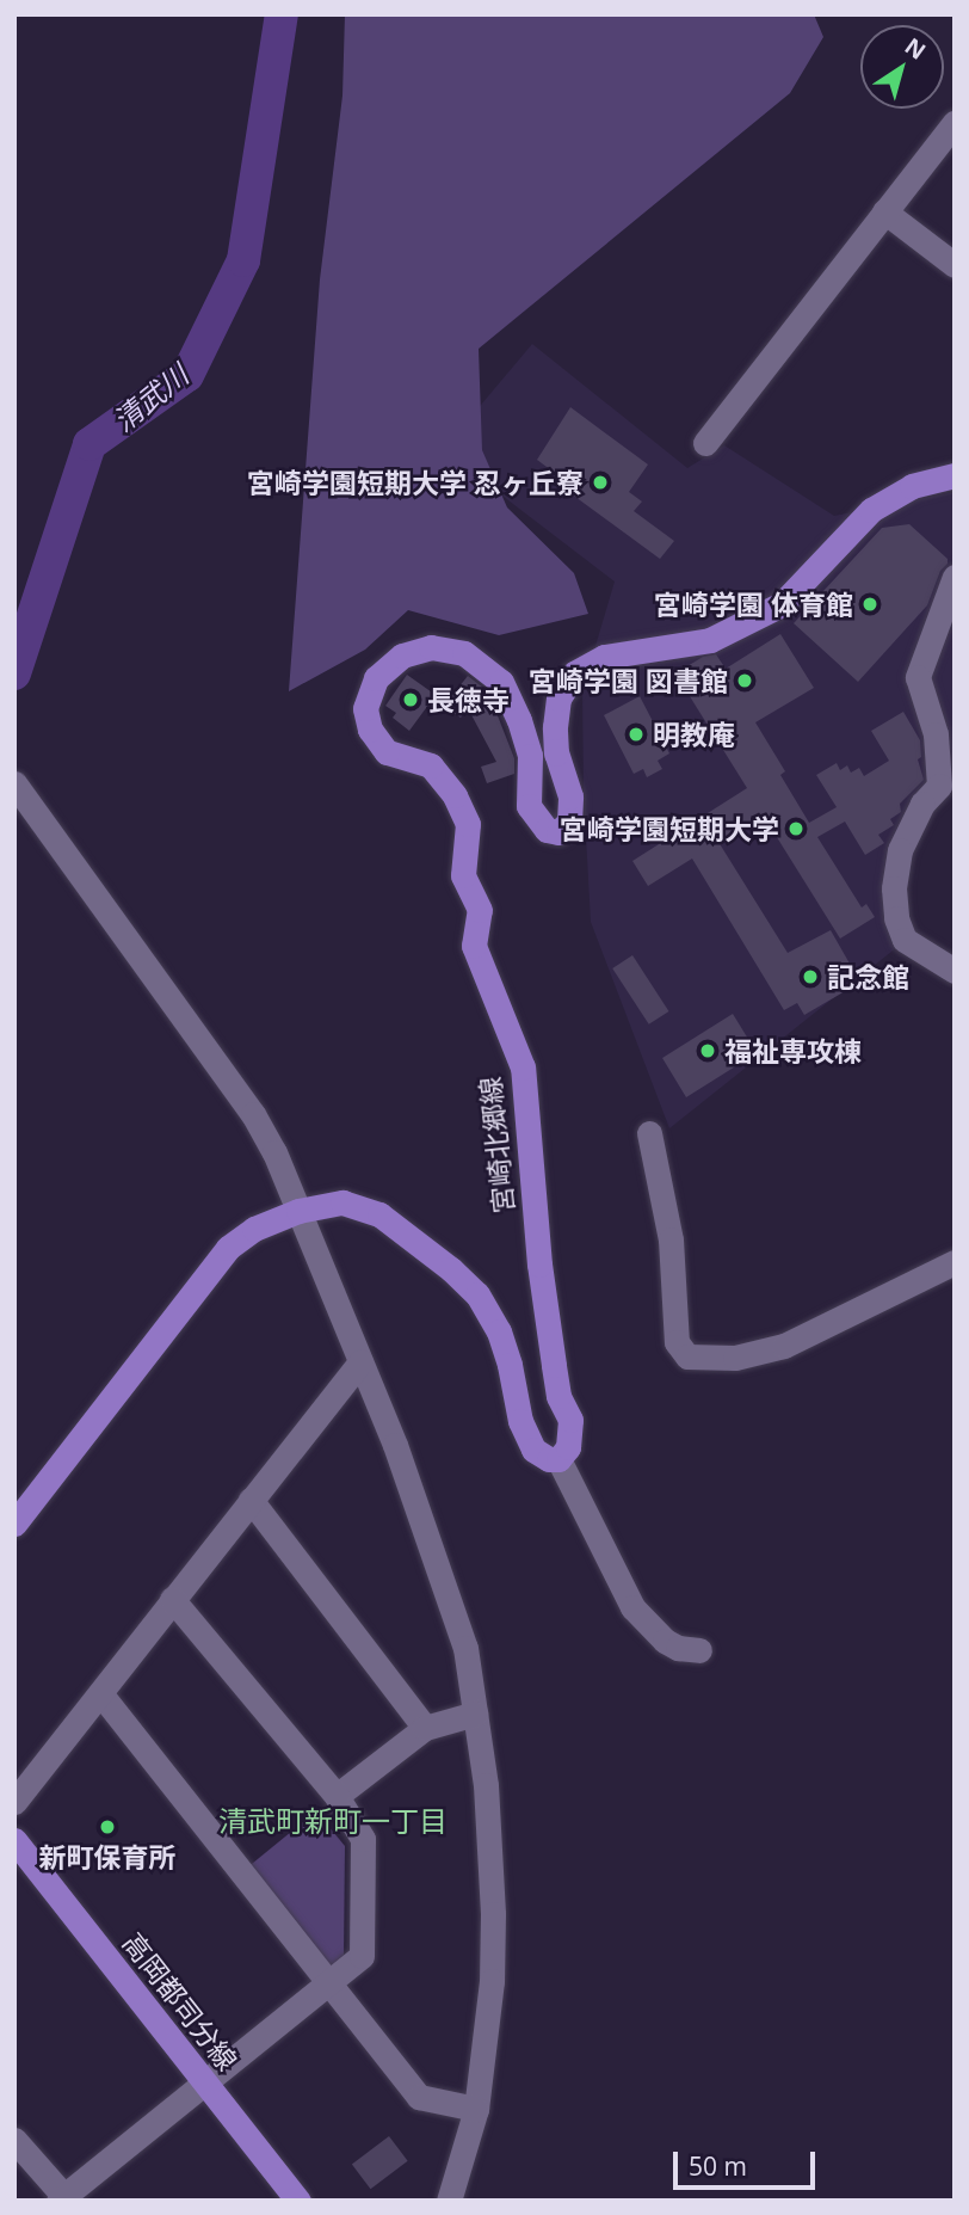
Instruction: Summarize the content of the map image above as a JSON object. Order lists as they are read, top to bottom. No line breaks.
{"streets":{"main road":["宮崎北郷線","高岡都司分線"]},"districts":["清武町新町一丁目"],"water":["清武川"],"places":["宮崎学園短期大学 忍ヶ丘寮","宮崎学園 体育館","宮崎学園 図書館","長徳寺","明教庵","宮崎学園短期大学","記念館","福祉専攻棟","新町保育所"],"scale_bar":"50 m","north":"top right"}
